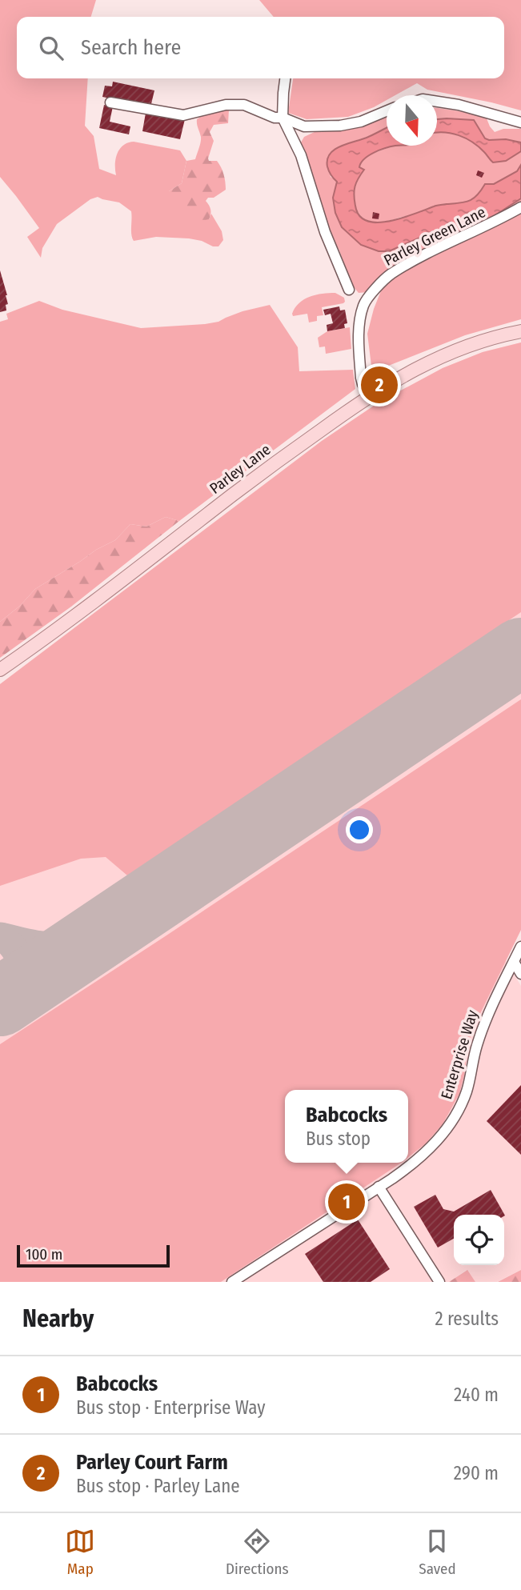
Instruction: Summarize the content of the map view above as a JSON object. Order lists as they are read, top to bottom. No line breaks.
{"streets":{"main road":["Parley Lane"],"street":["Parley Green Lane","Enterprise Way"]},"crossings":[["Parley Green Lane","Parley Lane"]],"scale_bar":"100 m","north":"bottom","page":{"search":"Search here","pins":["2","1"],"popup":["Babcocks","Bus stop"],"scale":"100 m","heading":["Nearby","2 results"],"list":[{"mark":"1","name":"Babcocks","note":"Bus stop · Enterprise Way","value":"240 m"},{"mark":"2","name":"Parley Court Farm","note":"Bus stop · Parley Lane","value":"290 m"}],"nav":["Map","Directions","Saved"]}}
